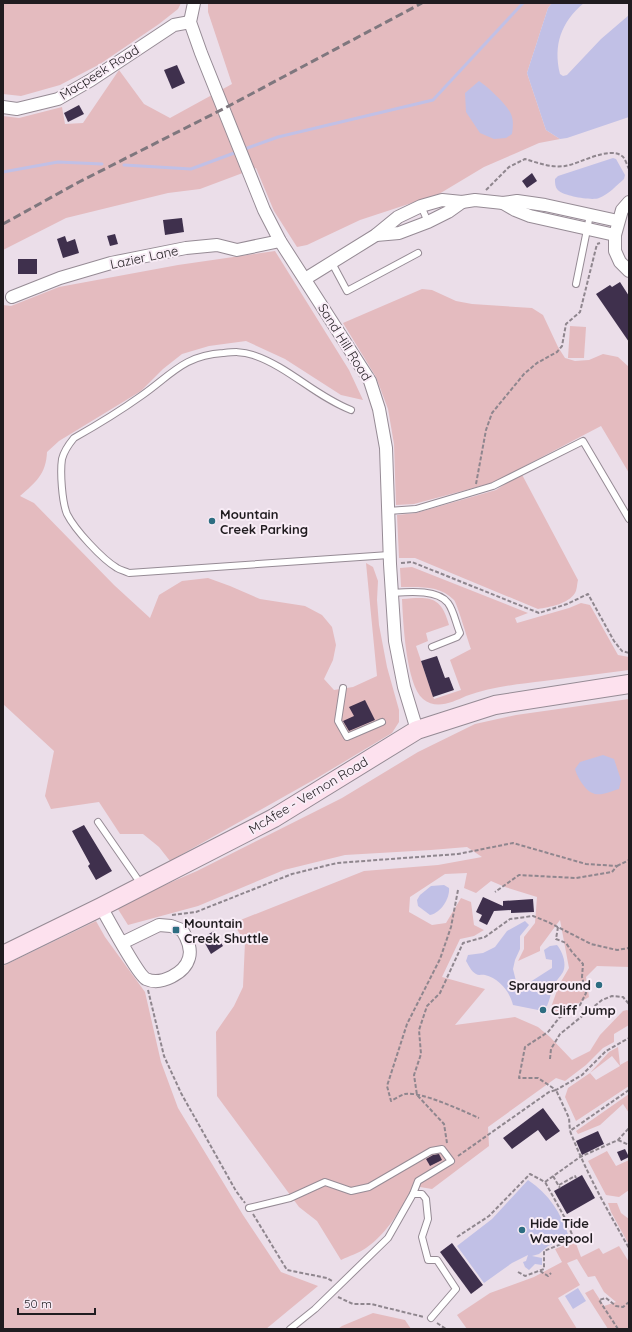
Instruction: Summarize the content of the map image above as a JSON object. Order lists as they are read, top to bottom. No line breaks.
{"streets":{"main road":["McAfee - Vernon Road"],"street":["Macpeek Road","Lazier Lane","Sand Hill Road"]},"crossings":[["Macpeek Road","Sand Hill Road"],["Lazier Lane","Sand Hill Road"],["Sand Hill Road","McAfee - Vernon Road"]],"places":{"other":["Mountain Creek Parking","Sprayground","Cliff Jump","Hide Tide Wavepool"],"transit":["Mountain Creek Shuttle"]},"scale_bar":"50 m"}
